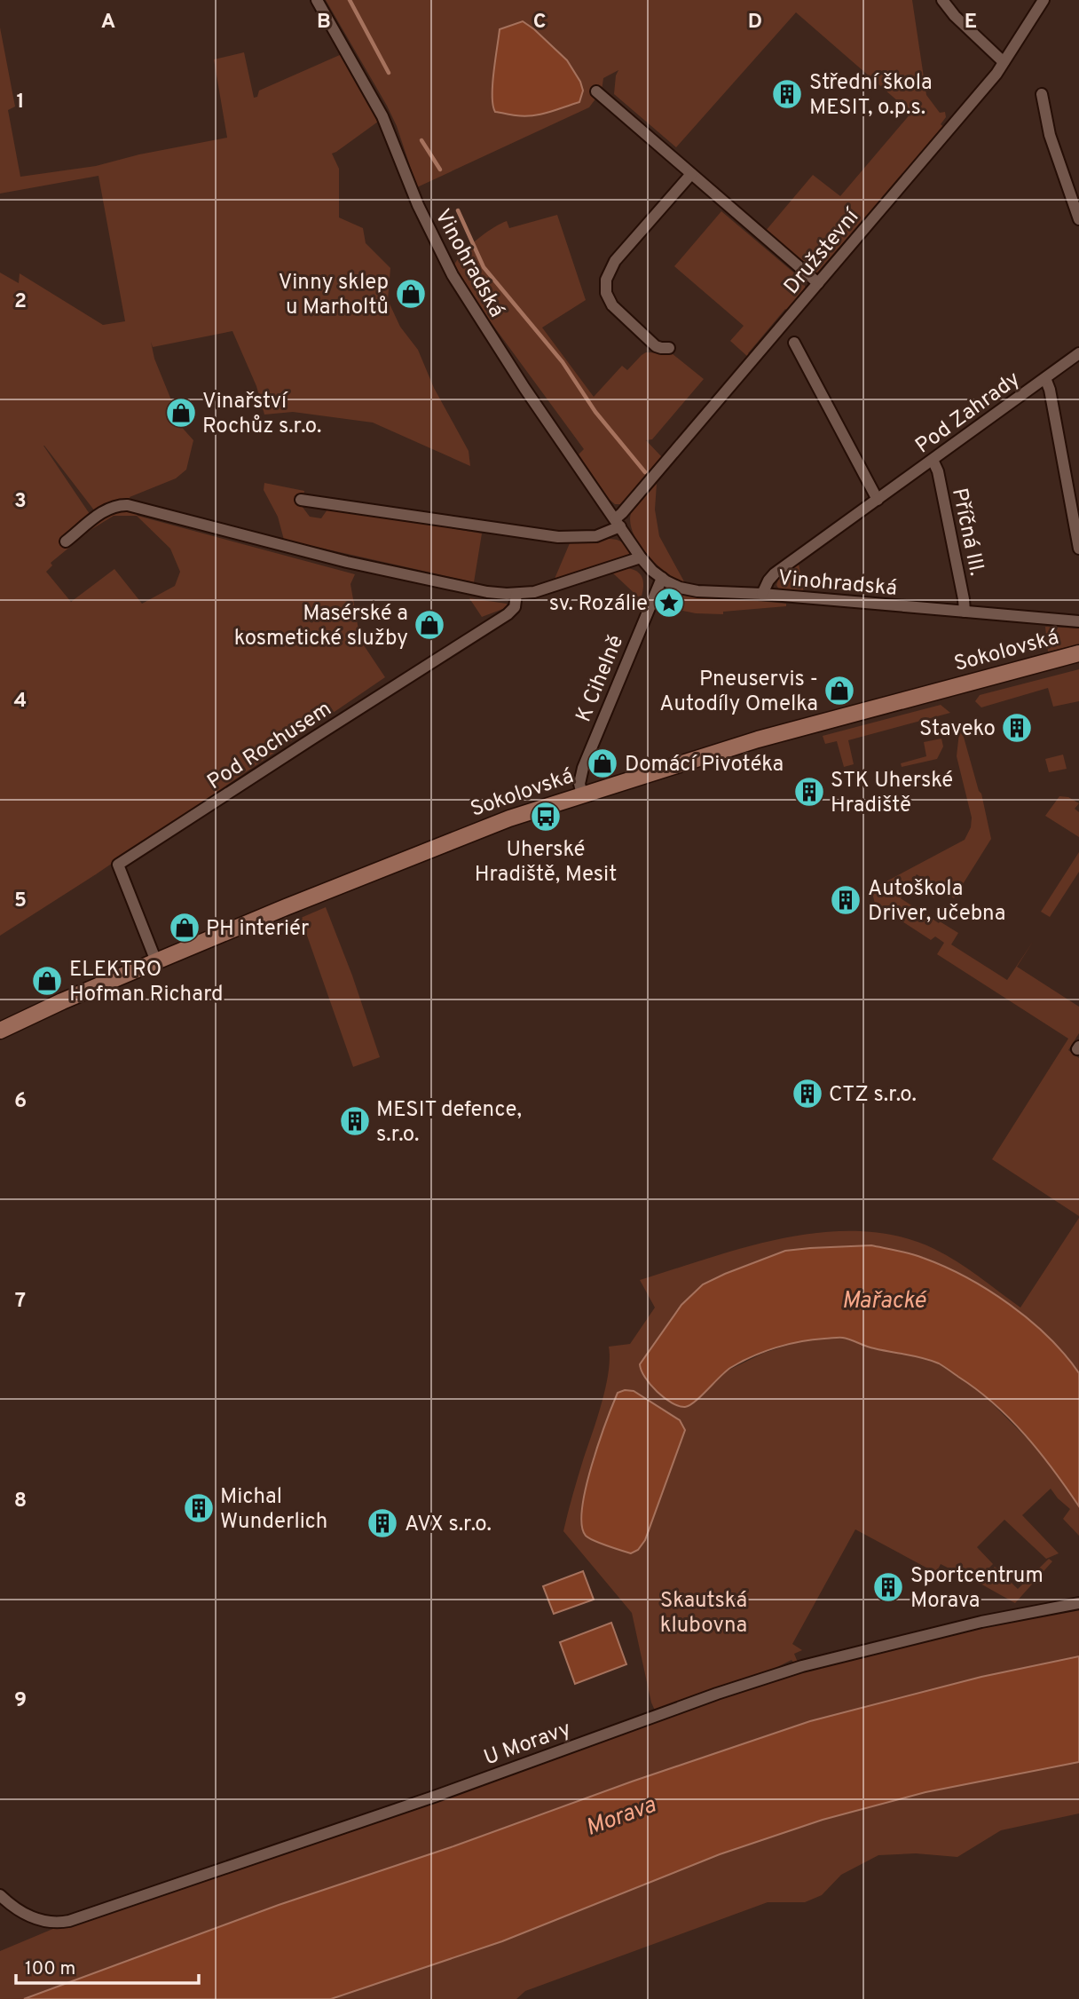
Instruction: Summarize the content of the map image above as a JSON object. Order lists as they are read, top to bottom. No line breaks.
{"streets":{"main road":["Sokolovská"],"street":["Družstevní","Vinohradská","Pod Zahrady","Příčná III.","K Cihelně","Pod Rochusem","U Moravy"]},"crossings":[["Družstevní","Vinohradská"],["Vinohradská","Pod Zahrady"],["Vinohradská","Příčná III."],["Vinohradská","K Cihelně"],["Pod Zahrady","Příčná III."],["Sokolovská","K Cihelně"],["Sokolovská","Pod Rochusem"]],"water":["Mařacké","Morava"],"parks":["Skautská klubovna"],"places":{"building":["Střední škola MESIT, o.p.s.","Staveko","STK Uherské Hradiště","Autoškola Driver, učebna","CTZ s.r.o.","MESIT defence, s.r.o.","Michal Wunderlich","AVX s.r.o.","Sportcentrum Morava"],"shop":["Vinny sklep u Marholtů","Vinařství Rochůz s.r.o.","Masérské a kosmetické služby","Pneuservis - Autodíly Omelka","Domácí Pivotéka","PH interiér","ELEKTRO Hofman Richard"],"place":["sv. Rozálie"],"bus stop":["Uherské Hradiště, Mesit"]},"scale_bar":"100 m","grid":{"columns":["A","B","C","D","E"],"rows":["1","2","3","4","5","6","7","8","9"]}}
